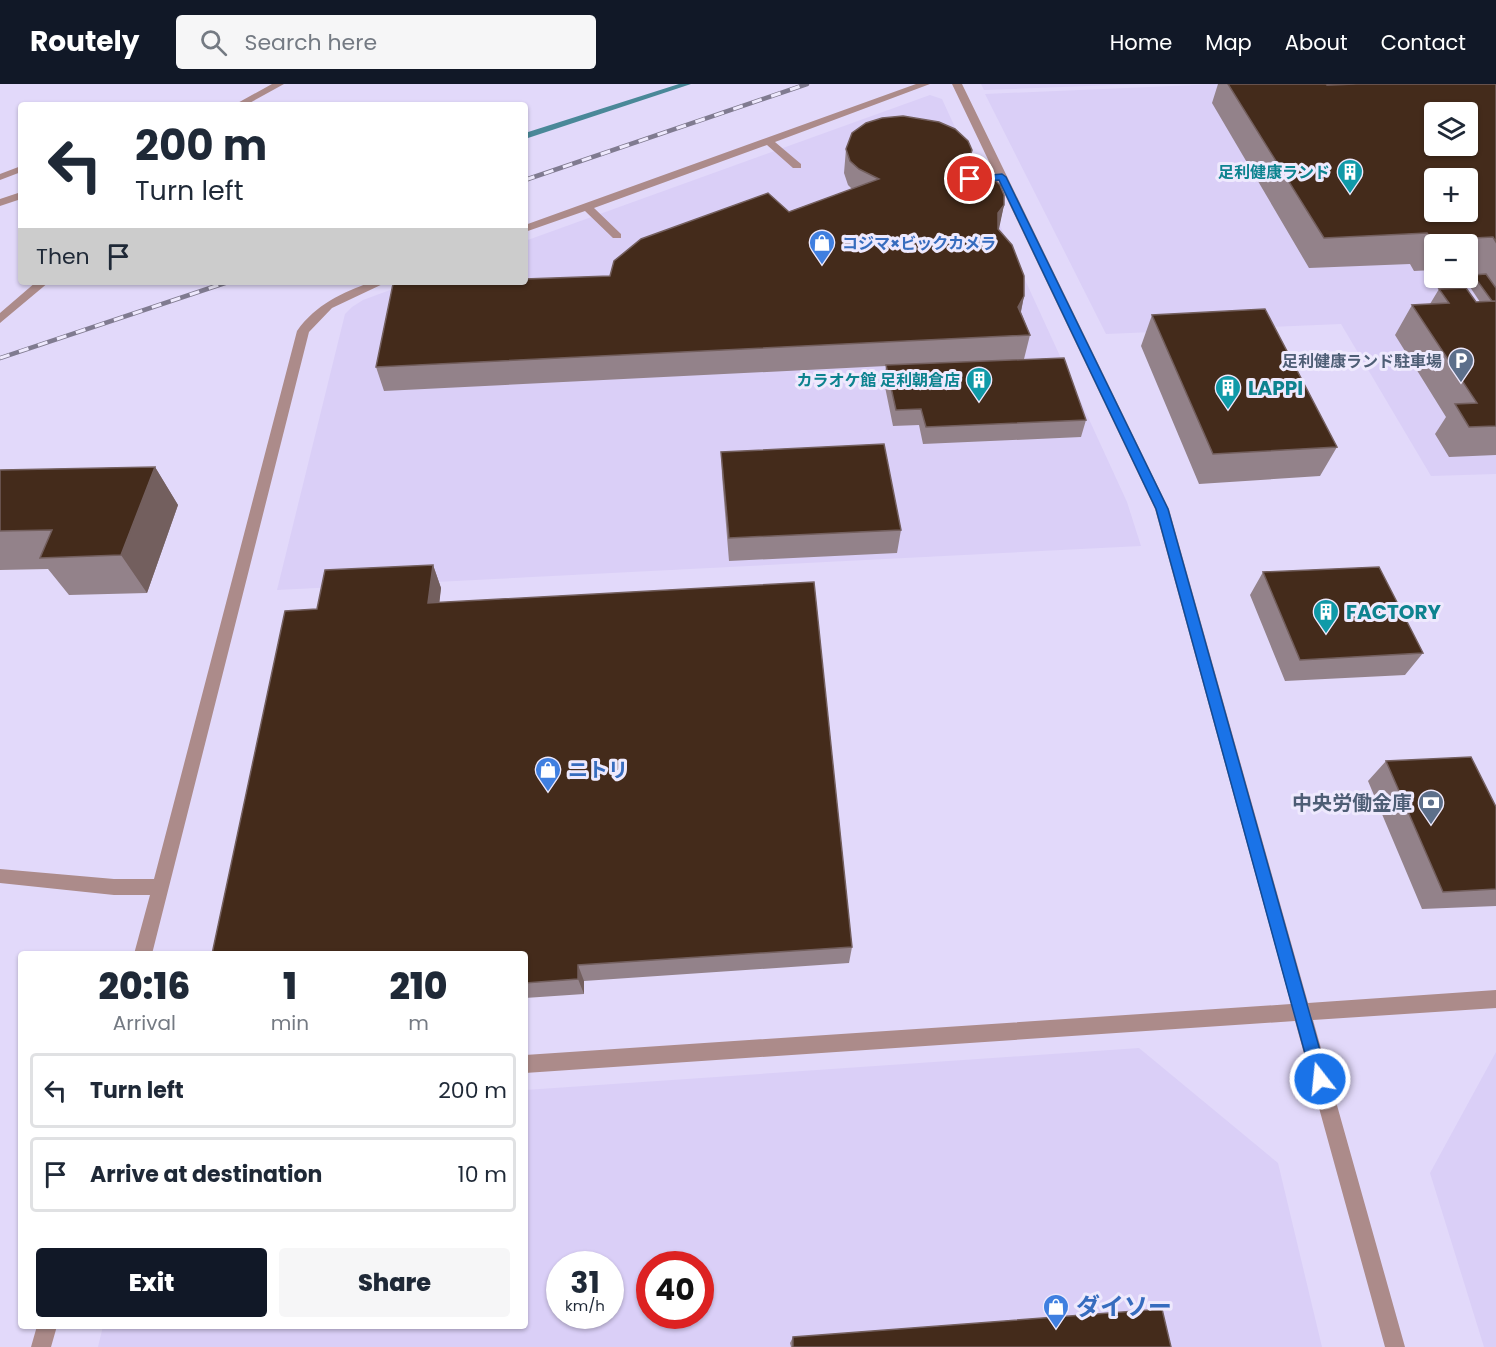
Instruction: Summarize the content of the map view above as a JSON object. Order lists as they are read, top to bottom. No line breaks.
{"places":{"building":["足利健康ランド","カラオケ館 足利朝倉店","LAPPI","FACTORY"],"shop":["コジマ×ビックカメラ","ニトリ","ダイソー"],"parking":["足利健康ランド駐車場"],"bank":["中央労働金庫"]},"page":{"header":"Routely","search":"Search here","nav":["Home","Map","About","Contact"],"map_buttons":["+","−"],"turn":["200 m","Turn left"],"then":"Then","eta":["20:16","Arrival","1","min","210","m"],"list":[{"name":"Turn left","value":"200 m"},{"name":"Arrive at destination","value":"10 m"}],"buttons":["Exit","Share"],"speed":"31 km/h","limit":"40"}}
